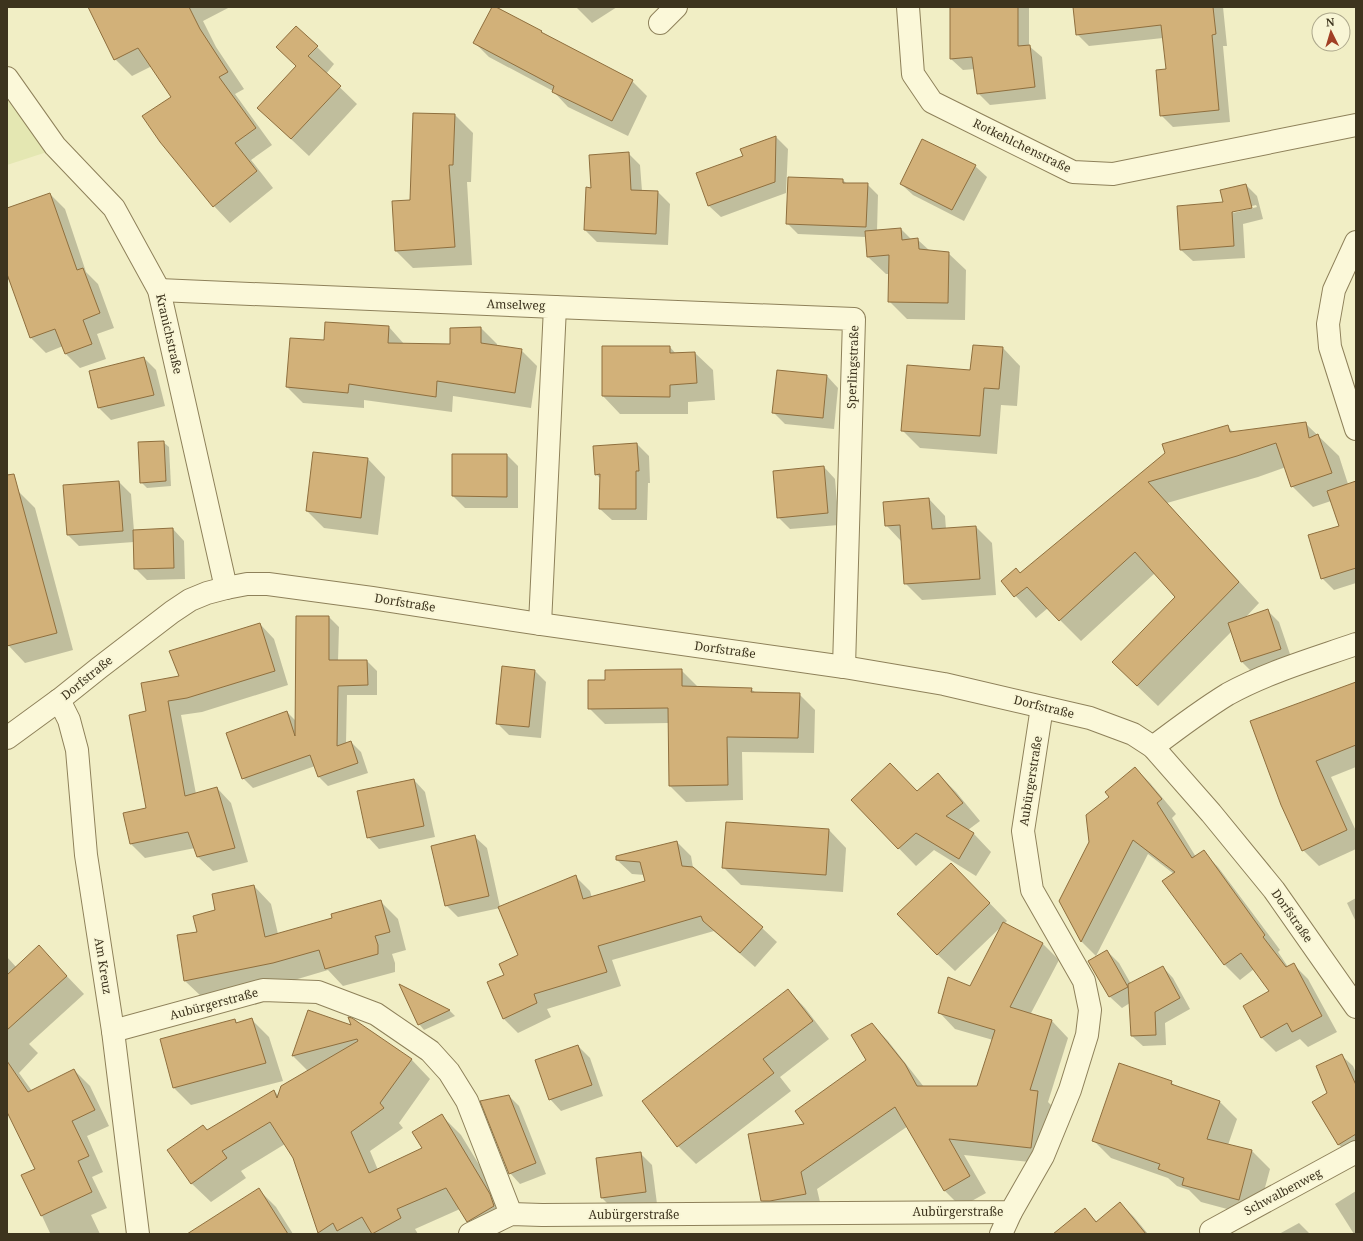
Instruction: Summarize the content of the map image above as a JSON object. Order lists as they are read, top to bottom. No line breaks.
{"streets":{"street":["Rotkehlchenstraße","Amselweg","Kranichstraße","Sperlingstraße","Dorfstraße","Aubürgerstraße","Am Kreuz","Schwalbenweg"]},"crossings":[["Amselweg","Kranichstraße"],["Amselweg","Sperlingstraße"],["Amselweg","Dorfstraße"],["Kranichstraße","Dorfstraße"],["Sperlingstraße","Dorfstraße"],["Dorfstraße","Aubürgerstraße"],["Dorfstraße","Am Kreuz"],["Aubürgerstraße","Am Kreuz"]],"north":"top"}
